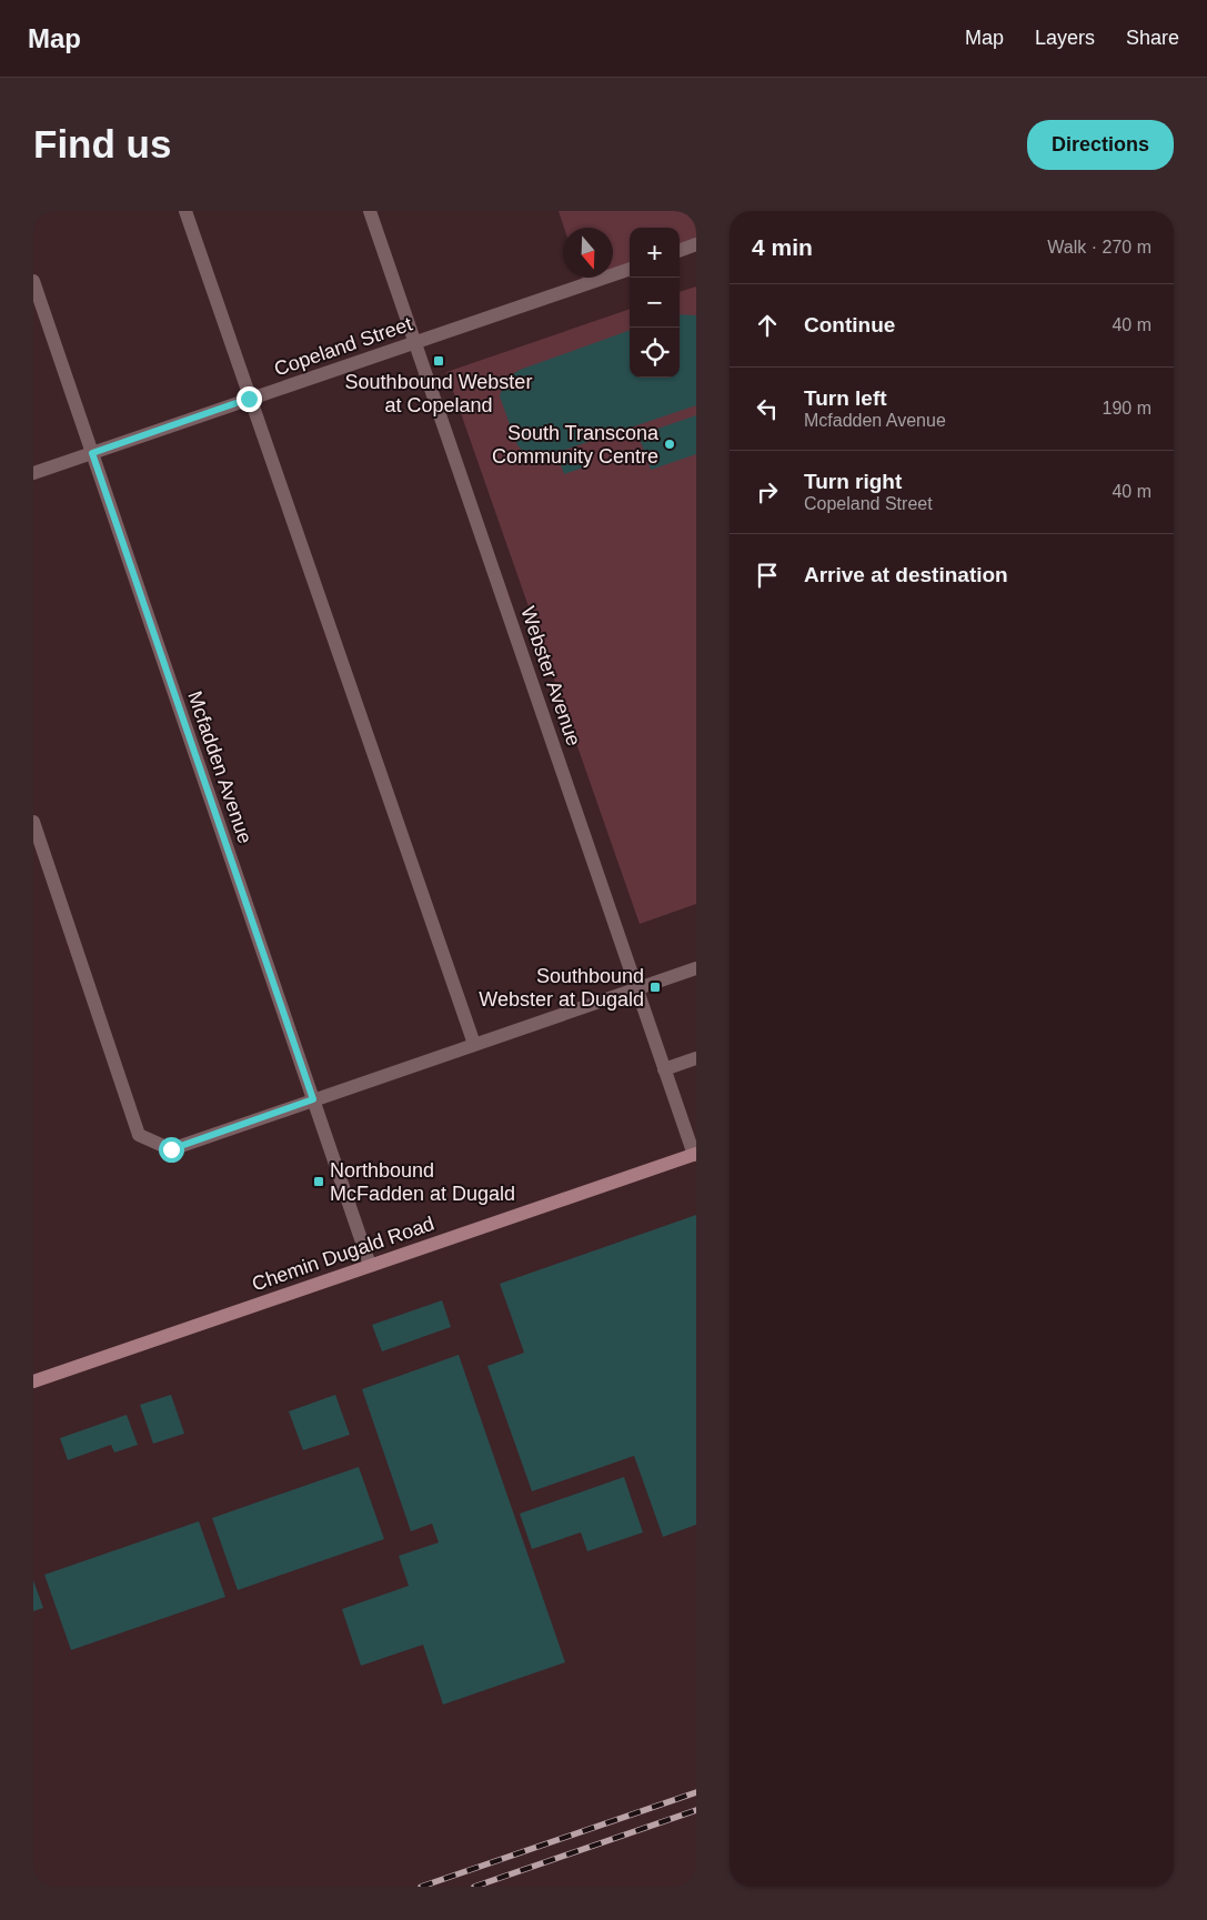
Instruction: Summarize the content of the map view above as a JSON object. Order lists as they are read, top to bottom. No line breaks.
{"streets":{"main road":["Chemin Dugald Road"],"street":["Copeland Street","Webster Avenue","Mcfadden Avenue"]},"crossings":[["Copeland Street","Webster Avenue"],["Copeland Street","Mcfadden Avenue"],["Webster Avenue","Chemin Dugald Road"],["Mcfadden Avenue","Chemin Dugald Road"]],"places":{"transit":["Southbound Webster at Copeland","Southbound Webster at Dugald","Northbound McFadden at Dugald"],"other":["South Transcona Community Centre"]},"north":"bottom","page":{"header":"Map","nav":["Map","Layers","Share"],"buttons":"Directions","title":"Find us","heading":["4 min","Walk · 270 m"],"map_buttons":["+","−"],"list":[["Continue","40 m"],["Turn left","Mcfadden Avenue","190 m"],["Turn right","Copeland Street","40 m"],"Arrive at destination"]}}
